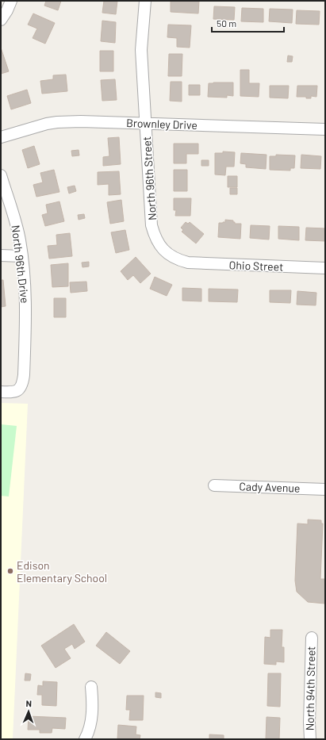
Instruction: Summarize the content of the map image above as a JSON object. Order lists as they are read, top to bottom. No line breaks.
{"streets":{"street":["Brownley Drive","North 96th Street","North 96th Drive","Ohio Street","Cady Avenue","North 94th Street"]},"crossings":[["Brownley Drive","North 96th Street"],["North 96th Street","Ohio Street"]],"places":["Edison Elementary School"],"scale_bar":"50 m","north":"top"}
